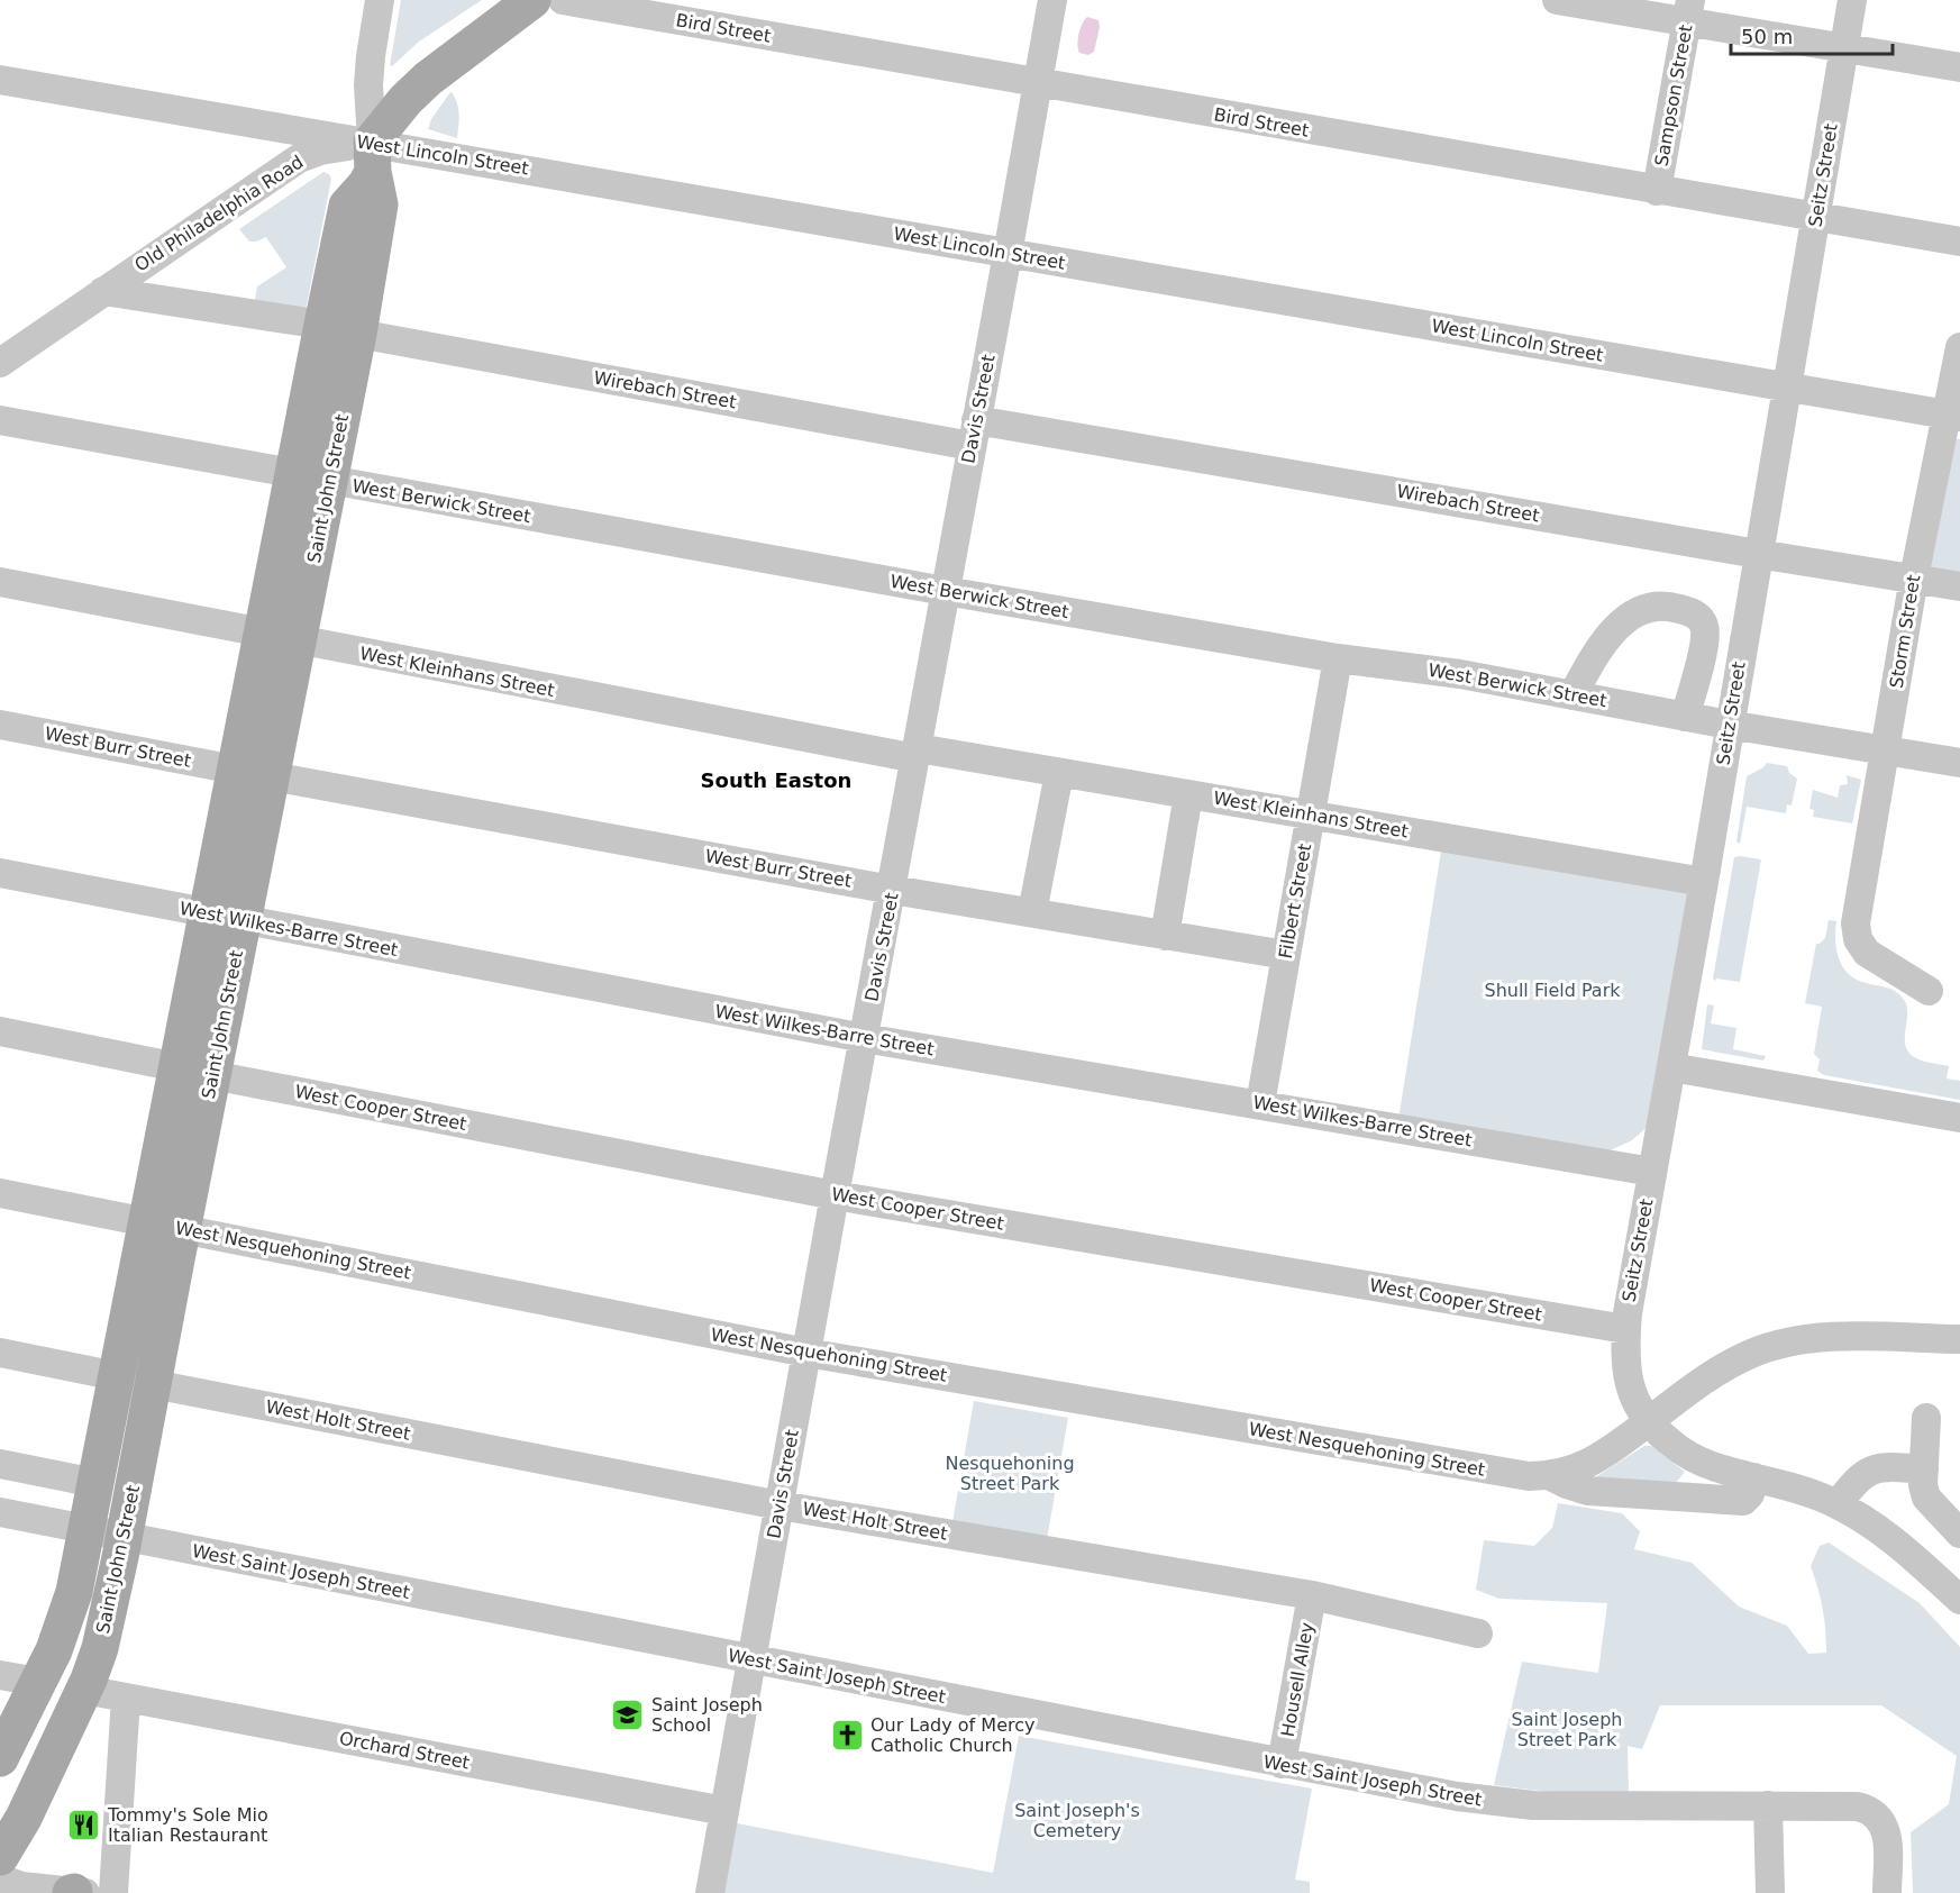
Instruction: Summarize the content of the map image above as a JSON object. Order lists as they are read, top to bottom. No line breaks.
{"streets":{"main road":["Saint John Street"],"street":["Bird Street","Sampson Street","West Lincoln Street","Seitz Street","Old Philadelphia Road","Wirebach Street","Davis Street","West Berwick Street","Storm Street","West Kleinhans Street","West Burr Street","Filbert Street","West Wilkes-Barre Street","West Cooper Street","West Nesquehoning Street","West Holt Street","West Saint Joseph Street","Housell Alley","Orchard Street"]},"crossings":[["Bird Street","Sampson Street"],["Bird Street","Seitz Street"],["Bird Street","Davis Street"],["West Lincoln Street","Seitz Street"],["West Lincoln Street","Old Philadelphia Road"],["West Lincoln Street","Davis Street"],["West Lincoln Street","Saint John Street"],["West Lincoln Street","Storm Street"],["Seitz Street","Wirebach Street"],["Seitz Street","West Berwick Street"],["Seitz Street","West Kleinhans Street"],["Seitz Street","West Wilkes-Barre Street"],["Seitz Street","West Cooper Street"],["Seitz Street","West Nesquehoning Street"],["Old Philadelphia Road","Saint John Street"],["Wirebach Street","Davis Street"],["Wirebach Street","Saint John Street"],["Wirebach Street","Storm Street"],["Davis Street","West Berwick Street"],["Davis Street","West Kleinhans Street"],["Davis Street","West Burr Street"],["Davis Street","West Wilkes-Barre Street"],["Davis Street","West Cooper Street"],["Davis Street","West Nesquehoning Street"],["Davis Street","West Holt Street"],["Davis Street","West Saint Joseph Street"],["Davis Street","Orchard Street"],["Saint John Street","West Berwick Street"],["Saint John Street","West Kleinhans Street"],["Saint John Street","West Burr Street"],["Saint John Street","West Wilkes-Barre Street"],["Saint John Street","West Cooper Street"],["Saint John Street","West Nesquehoning Street"],["Saint John Street","West Holt Street"],["Saint John Street","West Saint Joseph Street"],["Saint John Street","Orchard Street"],["West Berwick Street","Storm Street"],["West Berwick Street","Filbert Street"],["West Kleinhans Street","Filbert Street"],["West Burr Street","Filbert Street"],["Filbert Street","West Wilkes-Barre Street"],["West Holt Street","Housell Alley"],["West Saint Joseph Street","Housell Alley"]],"districts":["South Easton"],"parks":["Shull Field Park","Nesquehoning Street Park","Saint Joseph Street Park","Saint Joseph's Cemetery"],"places":{"school or university":["Saint Joseph School"],"church":["Our Lady of Mercy Catholic Church"],"restaurant":["Tommy's Sole Mio Italian Restaurant"]},"scale_bar":"50 m"}
